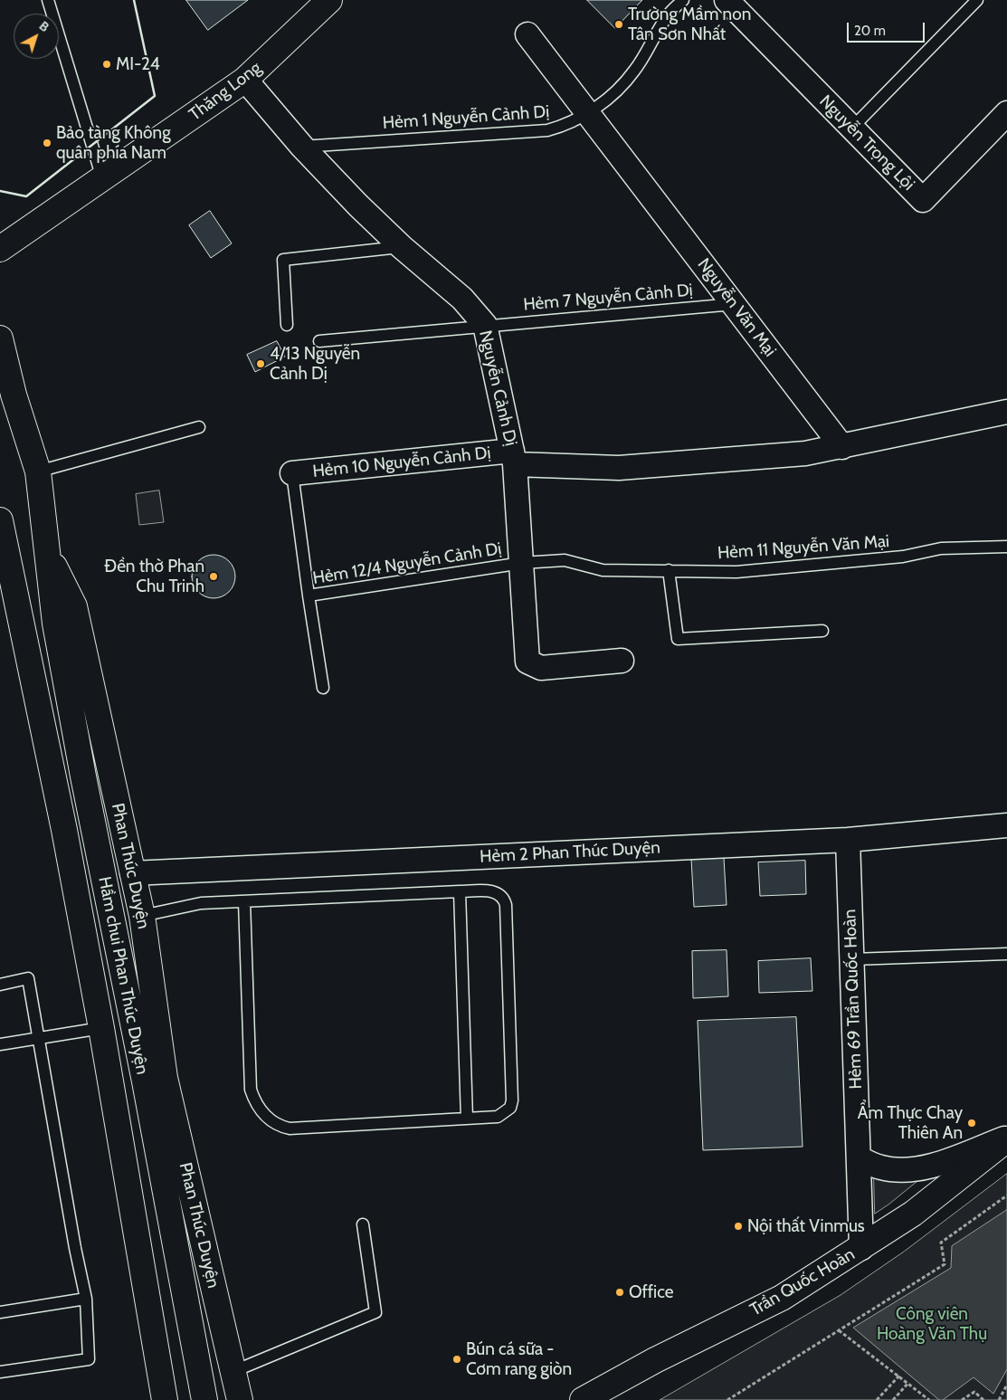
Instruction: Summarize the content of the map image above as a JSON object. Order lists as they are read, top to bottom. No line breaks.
{"streets":{"main road":["Thăng Long","Phan Thúc Duyện","Hầm chui Phan Thúc Duyện","Trần Quốc Hoàn"],"street":["Nguyễn Trọng Lội","Nguyễn Văn Mại","Nguyễn Cảnh Dị","Hẻm 10 Nguyễn Cảnh Dị","Hẻm 2 Phan Thúc Duyện","Hẻm 69 Trần Quốc Hoàn"],"lane":["Hẻm 1 Nguyễn Cảnh Dị","Hẻm 7 Nguyễn Cảnh Dị","Hẻm 11 Nguyễn Văn Mại","Hẻm 12/4 Nguyễn Cảnh Dị"]},"crossings":[["Thăng Long","Nguyễn Cảnh Dị"],["Hẻm 1 Nguyễn Cảnh Dị","Nguyễn Văn Mại"],["Hẻm 1 Nguyễn Cảnh Dị","Nguyễn Cảnh Dị"],["Hẻm 7 Nguyễn Cảnh Dị","Nguyễn Văn Mại"],["Hẻm 7 Nguyễn Cảnh Dị","Nguyễn Cảnh Dị"],["Nguyễn Văn Mại","Nguyễn Cảnh Dị"],["Nguyễn Cảnh Dị","Hẻm 10 Nguyễn Cảnh Dị"],["Hẻm 11 Nguyễn Văn Mại","Hẻm 12/4 Nguyễn Cảnh Dị"],["Hẻm 2 Phan Thúc Duyện","Phan Thúc Duyện"],["Hẻm 2 Phan Thúc Duyện","Hẻm 69 Trần Quốc Hoàn"],["Phan Thúc Duyện","Hầm chui Phan Thúc Duyện"],["Hẻm 69 Trần Quốc Hoàn","Trần Quốc Hoàn"]],"parks":["Công viên Hoàng Văn Thụ"],"places":["Trường Mầm non Tân Sơn Nhất","MI-24","Bảo tàng Không quân phía Nam","4/13 Nguyễn Cảnh Dị","Đền thờ Phan Chu Trinh","Ẩm Thực Chay Thiên An","Nội thất Vinmus","Office","Bún cá sữa - Cơm rang giòn"],"scale_bar":"20 m","north":"top right"}
